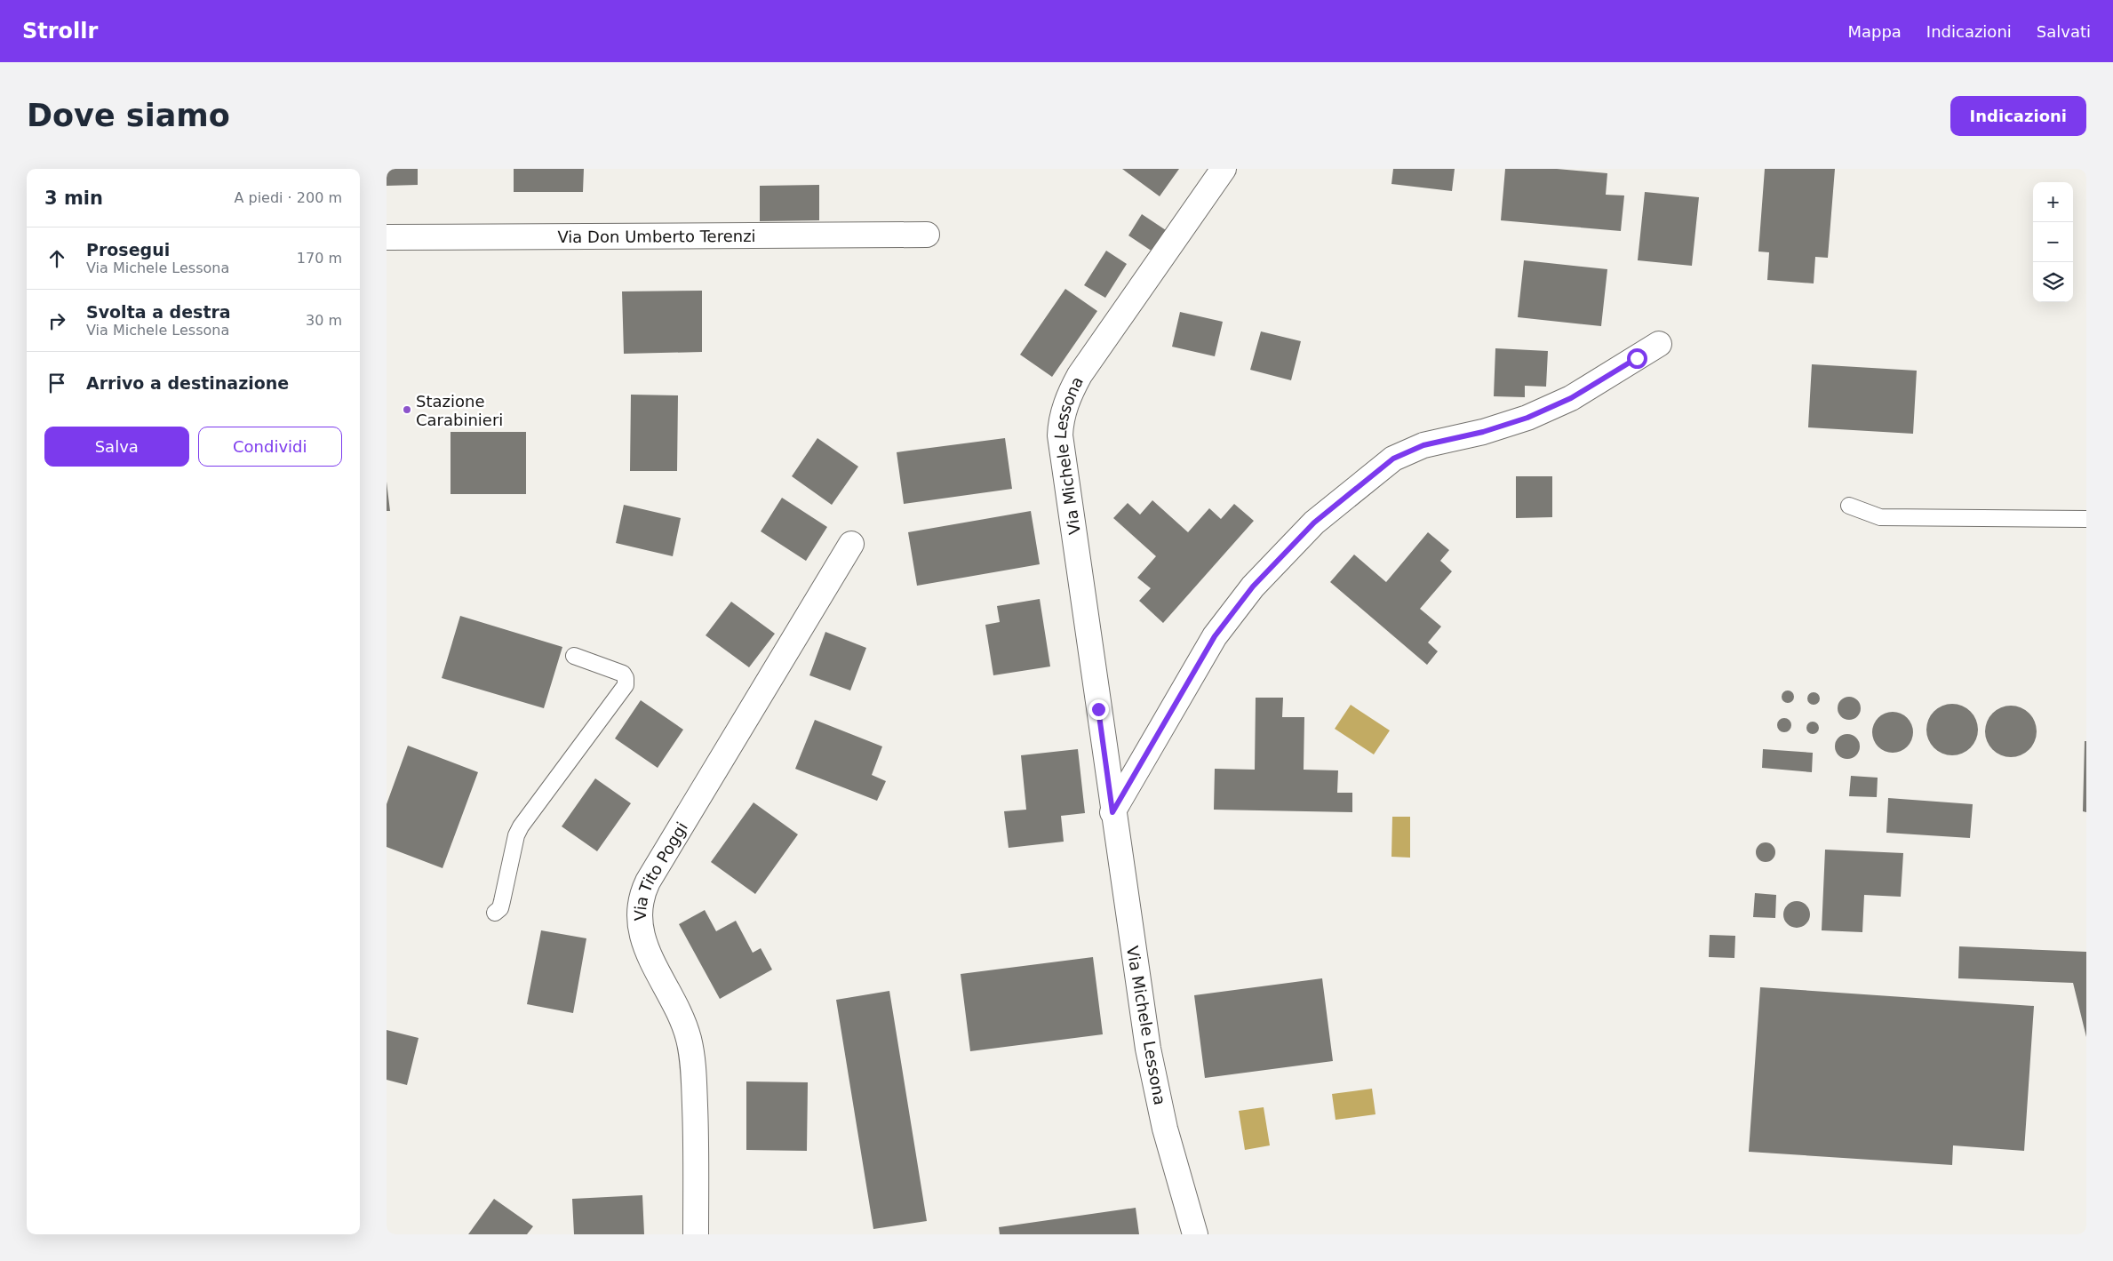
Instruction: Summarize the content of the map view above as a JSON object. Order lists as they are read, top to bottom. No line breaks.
{"streets":{"street":["Via Don Umberto Terenzi","Via Michele Lessona","Via Tito Poggi"]},"places":["Stazione Carabinieri"],"page":{"header":"Strollr","nav":["Mappa","Indicazioni","Salvati"],"buttons":["Indicazioni",["Salva","Condividi"]],"title":"Dove siamo","heading":["3 min","A piedi · 200 m"],"map_buttons":["+","−"],"list":[["Prosegui","Via Michele Lessona","170 m"],["Svolta a destra","Via Michele Lessona","30 m"],"Arrivo a destinazione"]}}
